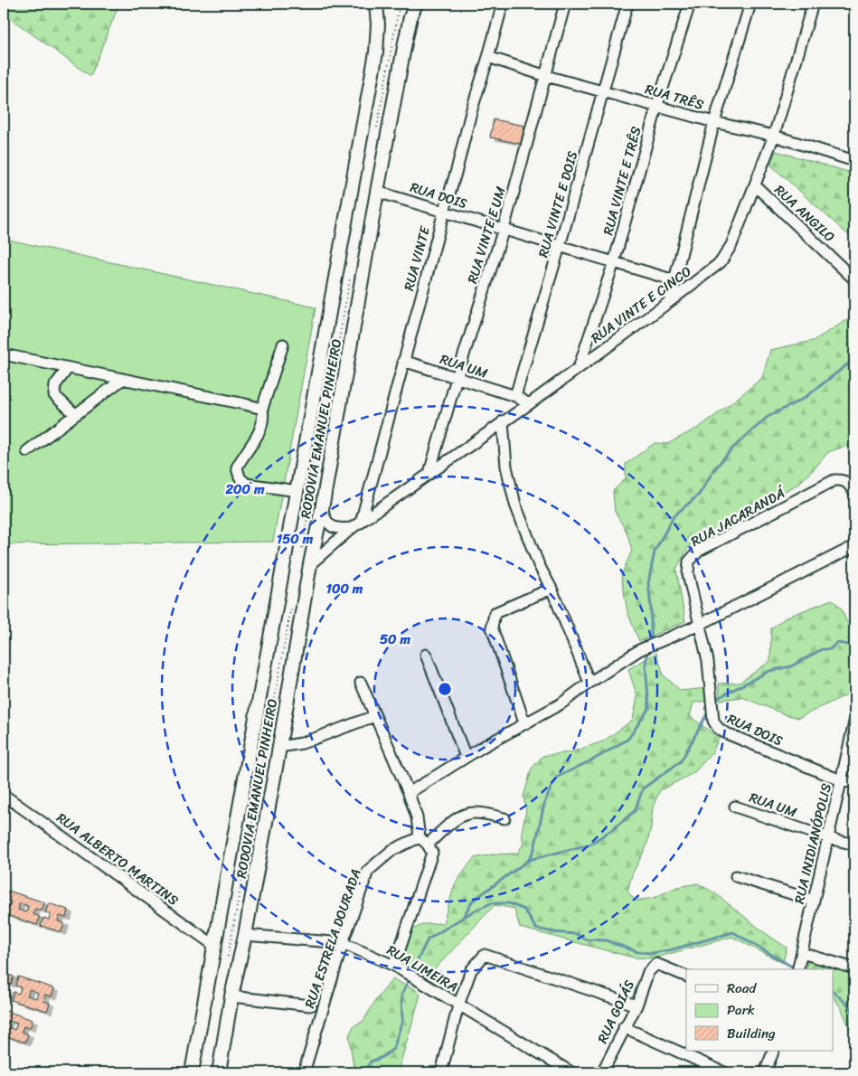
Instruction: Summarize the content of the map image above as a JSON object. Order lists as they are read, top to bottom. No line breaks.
{"streets":{"main road":["RODOVIA EMANUEL PINHEIRO"],"street":["RUA TRÊS","RUA VINTE E TRÊS","RUA DOIS","RUA VINTE E DOIS","RUA ANGILO","RUA VINTE E UM","RUA VINTE","RUA VINTE E CINCO","RUA UM","RUA JACARANDÁ","RUA INIDIANÓPOLIS","RUA ALBERTO MARTINS","RUA ESTRELA DOURADA","RUA LIMEIRA","RUA GOIÁS"]},"crossings":[["RUA TRÊS","RUA VINTE E TRÊS"],["RUA TRÊS","RUA VINTE E DOIS"],["RUA TRÊS","RUA VINTE E UM"],["RUA TRÊS","RUA VINTE"],["RUA TRÊS","RUA VINTE E CINCO"],["RUA VINTE E TRÊS","RUA DOIS"],["RUA VINTE E TRÊS","RUA VINTE E CINCO"],["RUA DOIS","RUA VINTE E DOIS"],["RUA DOIS","RUA VINTE E UM"],["RUA DOIS","RUA VINTE"],["RUA DOIS","RODOVIA EMANUEL PINHEIRO"],["RUA DOIS","RUA JACARANDÁ"],["RUA DOIS","RUA INIDIANÓPOLIS"],["RUA VINTE E DOIS","RUA UM"],["RUA ANGILO","RUA VINTE E CINCO"],["RUA VINTE E UM","RUA VINTE E CINCO"],["RUA VINTE E UM","RUA UM"],["RUA VINTE","RUA VINTE E CINCO"],["RUA VINTE","RUA UM"],["RUA VINTE E CINCO","RODOVIA EMANUEL PINHEIRO"],["RUA UM","RUA INIDIANÓPOLIS"],["RODOVIA EMANUEL PINHEIRO","RUA ALBERTO MARTINS"],["RODOVIA EMANUEL PINHEIRO","RUA LIMEIRA"],["RUA ESTRELA DOURADA","RUA LIMEIRA"]],"legend":["Road","Park","Building"],"rings":["200 m","150 m","100 m","50 m"]}
